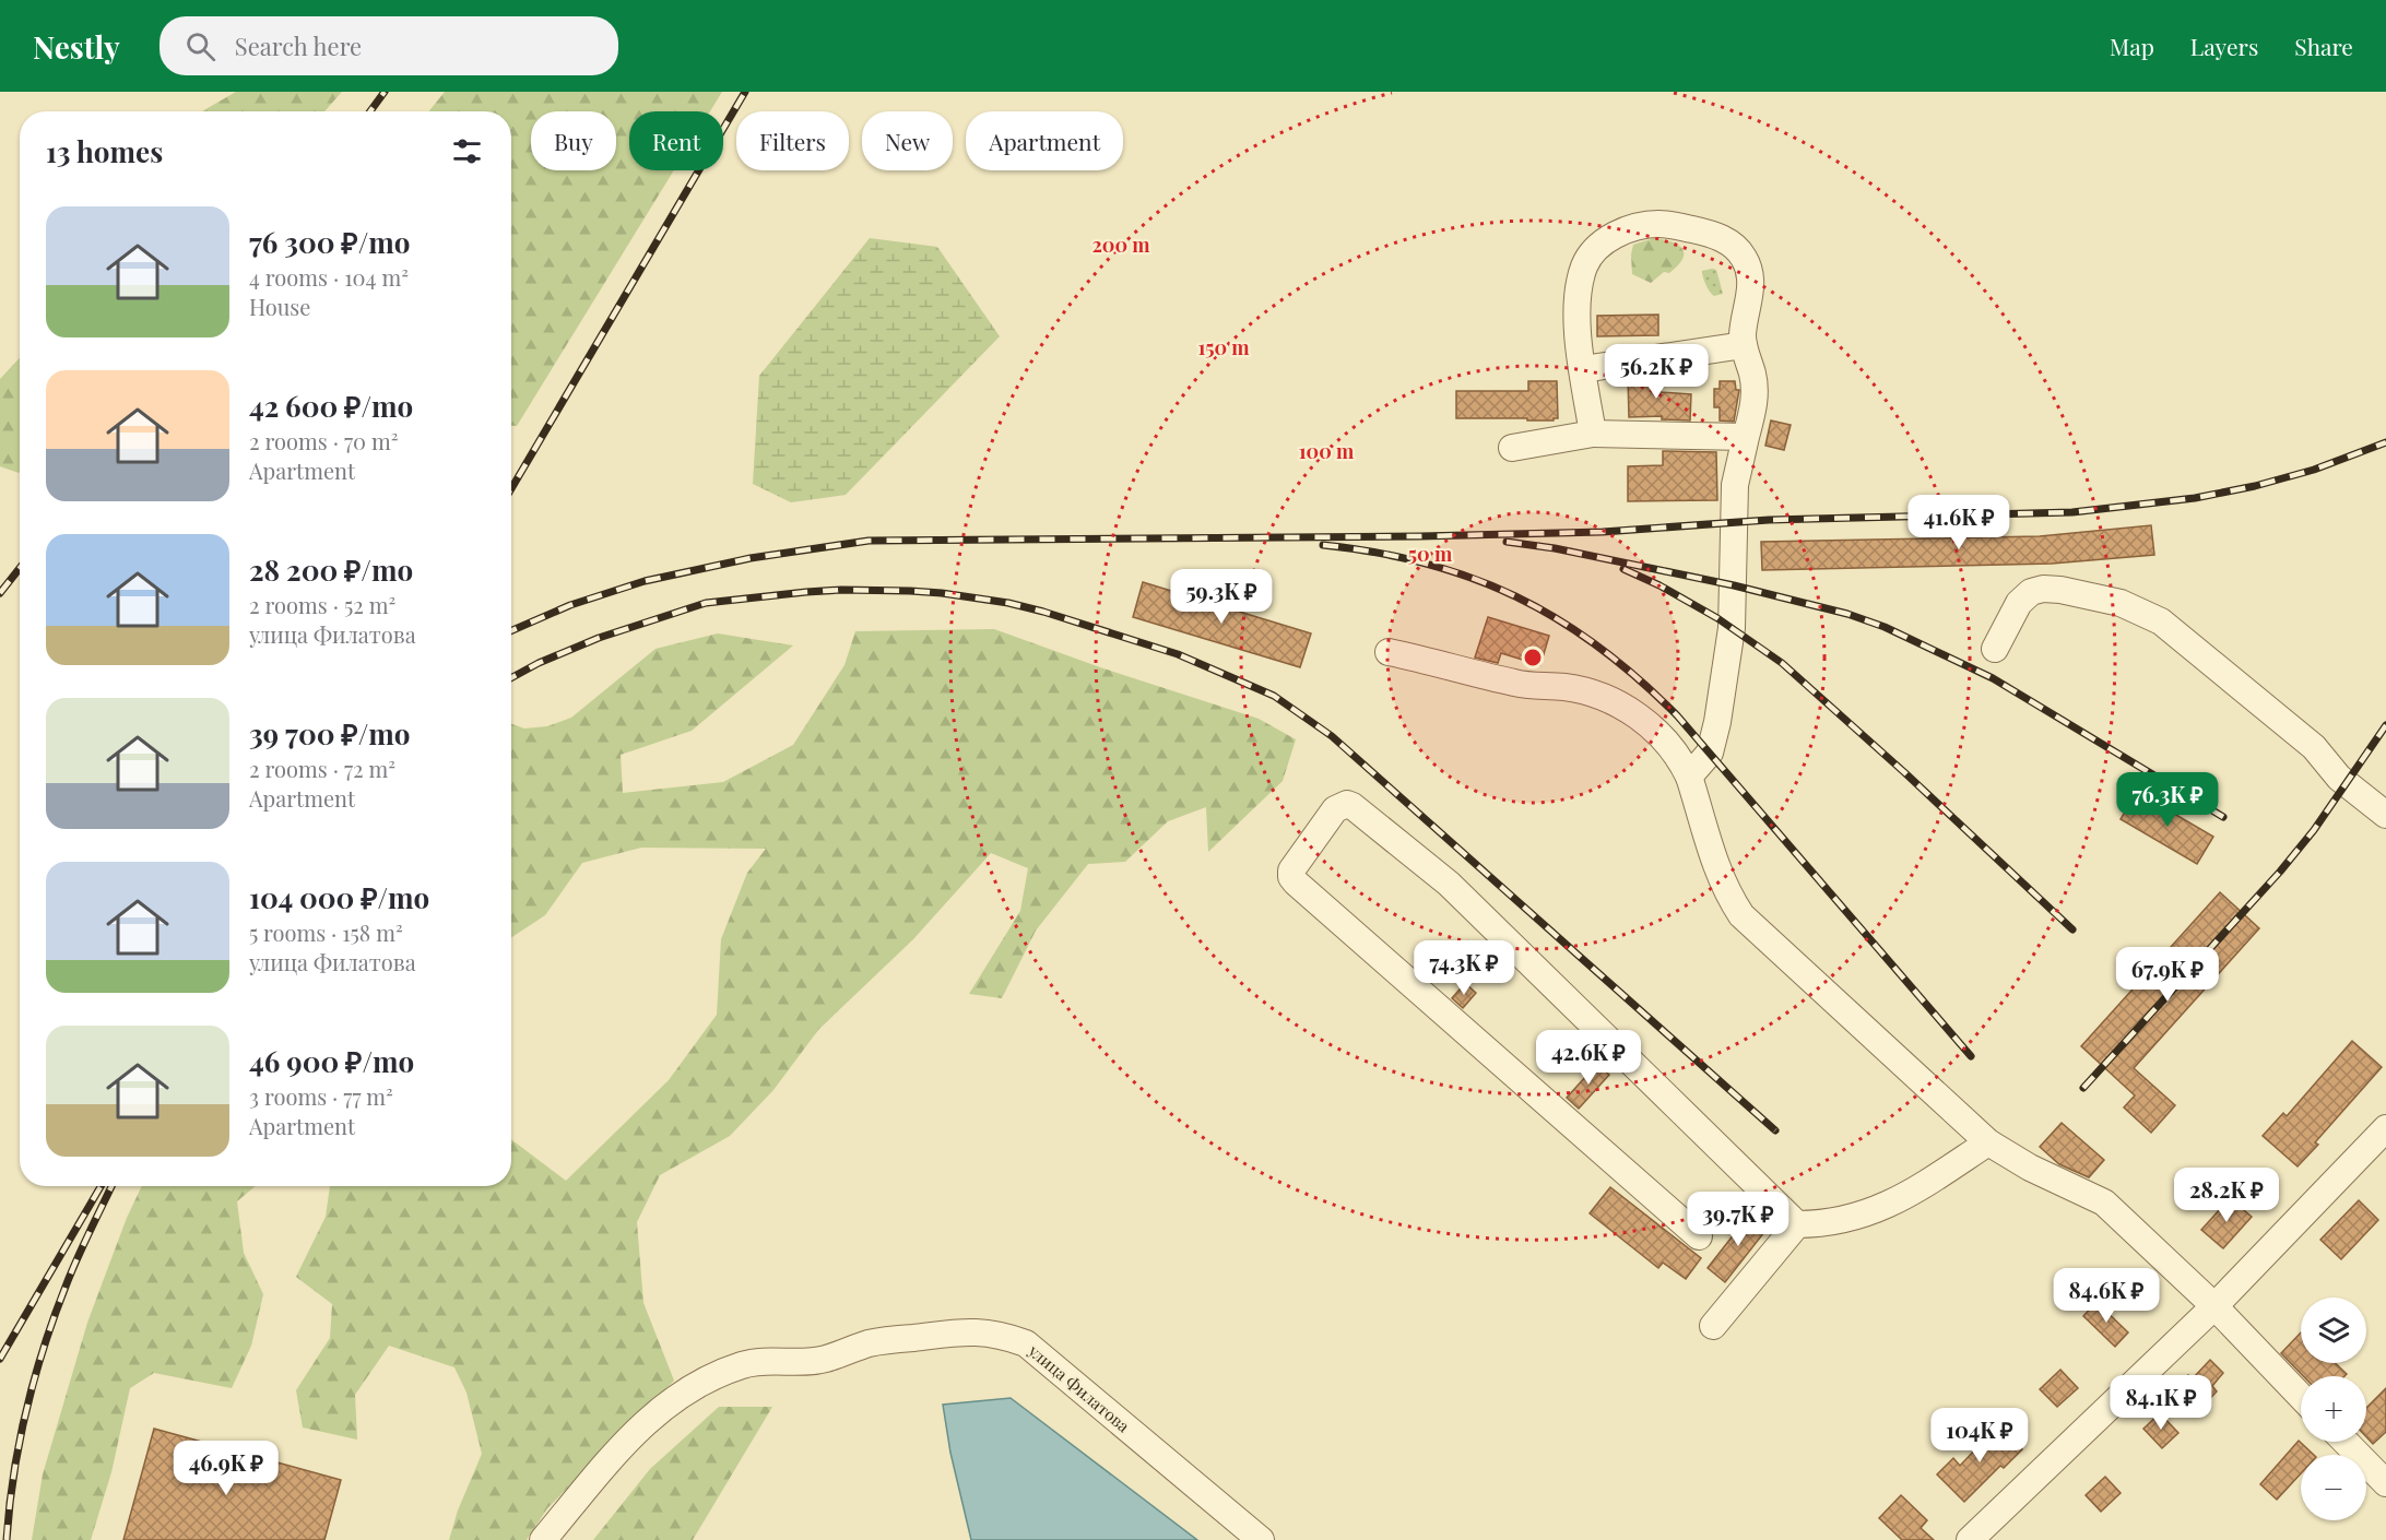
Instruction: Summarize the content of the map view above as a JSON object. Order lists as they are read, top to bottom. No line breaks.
{"streets":{"street":["улица Филатова"]},"page":{"header":"Nestly","search":"Search here","nav":["Map","Layers","Share"],"chip":["Buy","Rent","Filters","New","Apartment"],"heading":"13 homes","list":[{"name":"76 300 ₽/mo","note":"4 rooms · 104 m² · House"},{"name":"42 600 ₽/mo","note":"2 rooms · 70 m² · Apartment"},{"name":"28 200 ₽/mo","note":"2 rooms · 52 m² · улица Филатова"},{"name":"39 700 ₽/mo","note":"2 rooms · 72 m² · Apartment"},{"name":"104 000 ₽/mo","note":"5 rooms · 158 m² · улица Филатова"},{"name":"46 900 ₽/mo","note":"3 rooms · 77 m² · Apartment"}],"price":["56.2K ₽","41.6K ₽","59.3K ₽","76.3K ₽","74.3K ₽","67.9K ₽","42.6K ₽","28.2K ₽","39.7K ₽","84.6K ₽","84.1K ₽","104K ₽","46.9K ₽"],"map_buttons":["+","−"]},"rings":["200 m","150 m","100 m","50 m"]}
